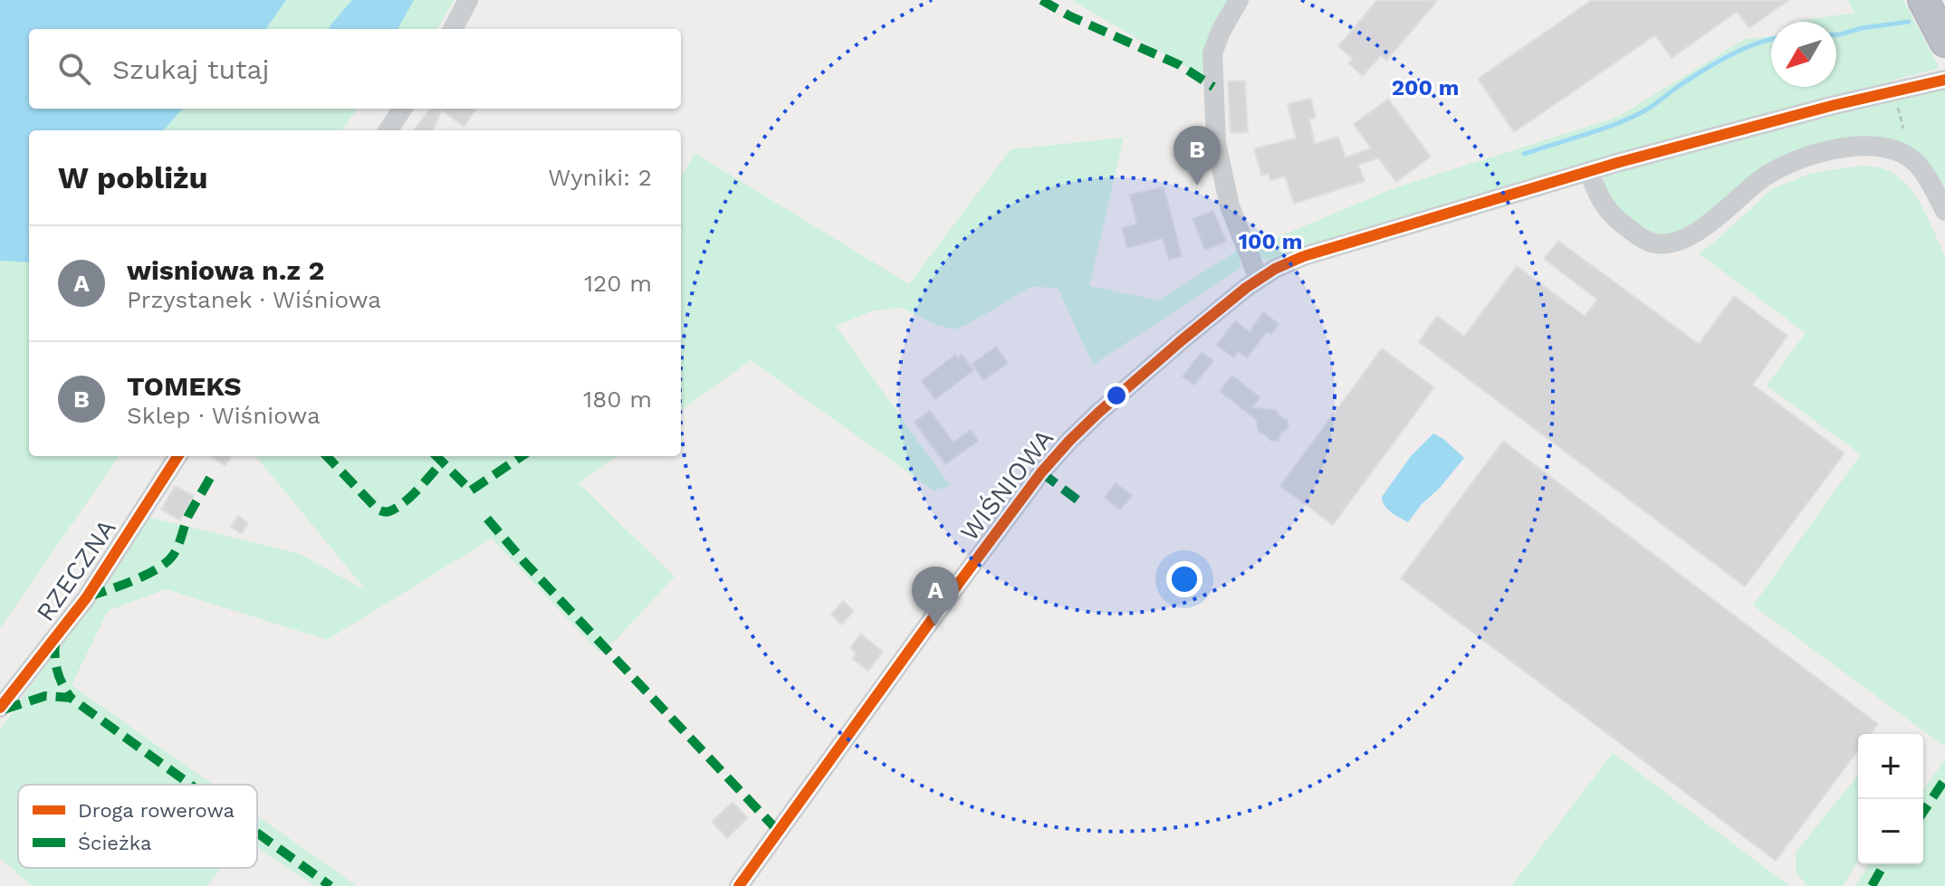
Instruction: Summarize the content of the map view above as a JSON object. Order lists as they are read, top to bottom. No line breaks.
{"streets":{"street":["WIŚNIOWA","RZECZNA"]},"legend":["Droga rowerowa","Ścieżka"],"north":"bottom left","page":{"search":"Szukaj tutaj","pins":["B","A"],"heading":["W pobliżu","Wyniki: 2"],"list":[{"mark":"A","name":"wisniowa n.z 2","note":"Przystanek · Wiśniowa","value":"120 m"},{"mark":"B","name":"TOMEKS","note":"Sklep · Wiśniowa","value":"180 m"}],"map_buttons":["+","−"]},"rings":["200 m","100 m"]}
